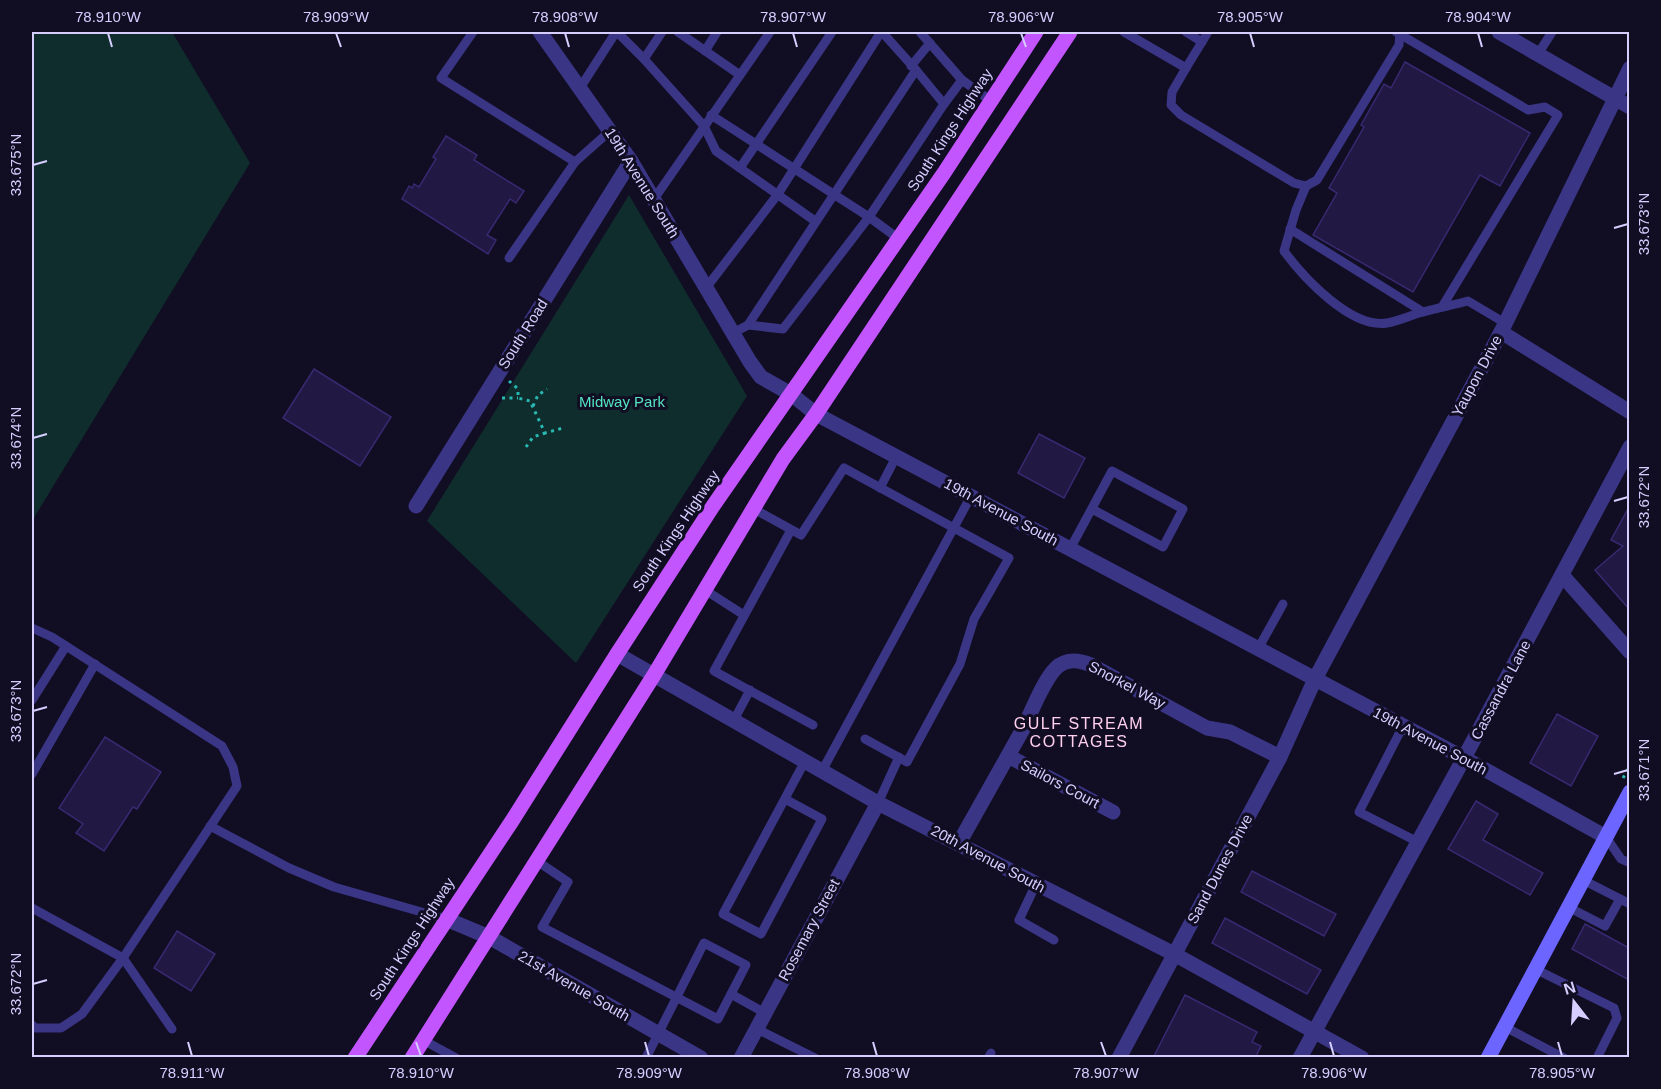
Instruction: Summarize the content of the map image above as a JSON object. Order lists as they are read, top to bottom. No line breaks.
{"streets":{"main road":["South Kings Highway"],"street":["19th Avenue South","South Road","Yaupon Drive","Snorkel Way","Cassandra Lane","Sailors Court","20th Avenue South","Sand Dunes Drive","Rosemary Street","21st Avenue South"]},"crossings":[["South Kings Highway","19th Avenue South"],["South Kings Highway","20th Avenue South"],["South Kings Highway","21st Avenue South"],["19th Avenue South","South Road"],["19th Avenue South","Yaupon Drive"],["19th Avenue South","Cassandra Lane"],["19th Avenue South","Sand Dunes Drive"],["Yaupon Drive","Sand Dunes Drive"],["Snorkel Way","Sailors Court"],["Snorkel Way","20th Avenue South"],["Snorkel Way","Sand Dunes Drive"],["Cassandra Lane","20th Avenue South"],["20th Avenue South","Sand Dunes Drive"],["20th Avenue South","Rosemary Street"]],"districts":["GULF STREAM COTTAGES"],"parks":["Midway Park"],"north":"top","coordinates":["78.910°W","78.909°W","78.908°W","78.907°W","78.906°W","78.905°W","78.904°W","33.675°N","33.673°N","33.674°N","33.672°N","33.671°N","78.911°W"]}
